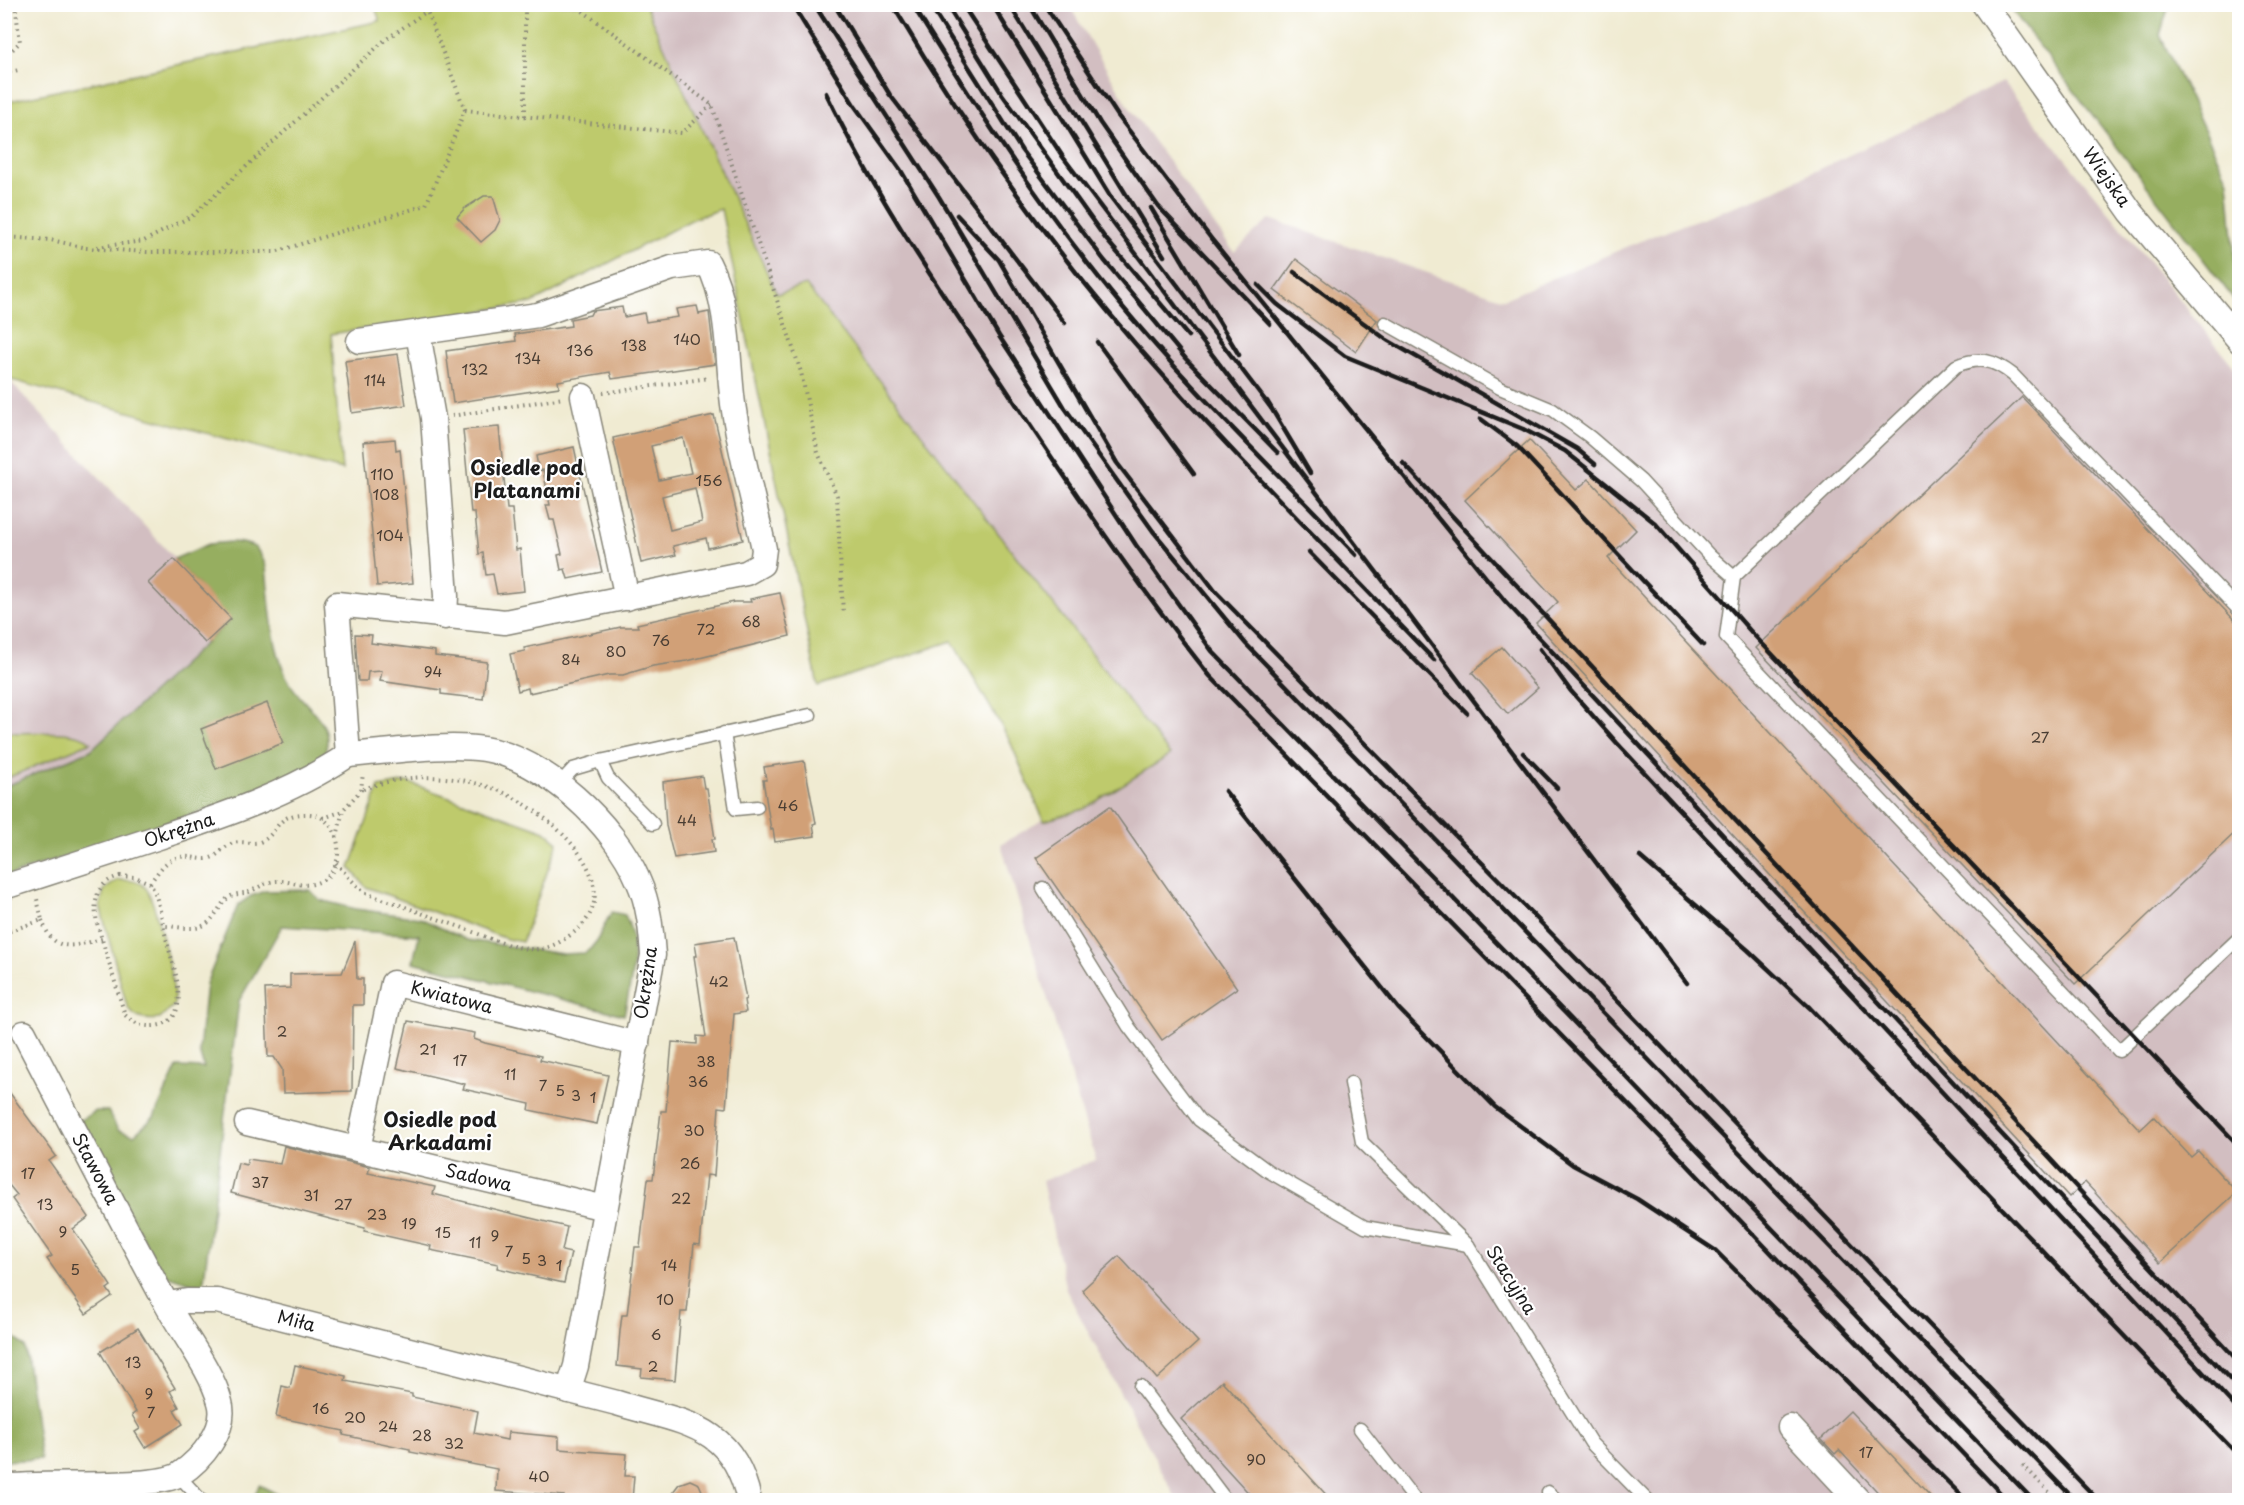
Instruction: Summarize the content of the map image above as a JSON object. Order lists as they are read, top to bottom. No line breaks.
{"streets":{"street":["Wiejska","Okrężna","Kwiatowa","Stawowa","Sadowa","Miła"],"lane":["Stacyjna"]},"crossings":[["Okrężna","Kwiatowa"],["Okrężna","Sadowa"],["Okrężna","Miła"],["Kwiatowa","Sadowa"],["Stawowa","Miła"]],"districts":["Osiedle pod Platanami","Osiedle pod Arkadami"],"house_numbers":["140","138","136","134","132","114","110","156","108","104","68","72","76","80","84","94","27","46","44","42","2","21","17","38","11","36","7","5","3","1","30","26","17","37","31","22","13","27","23","19","9","15","9","11","7","5","3","1","14","5","10","6","13","2","9","16","7","20","24","28","32","17","90","40"]}
